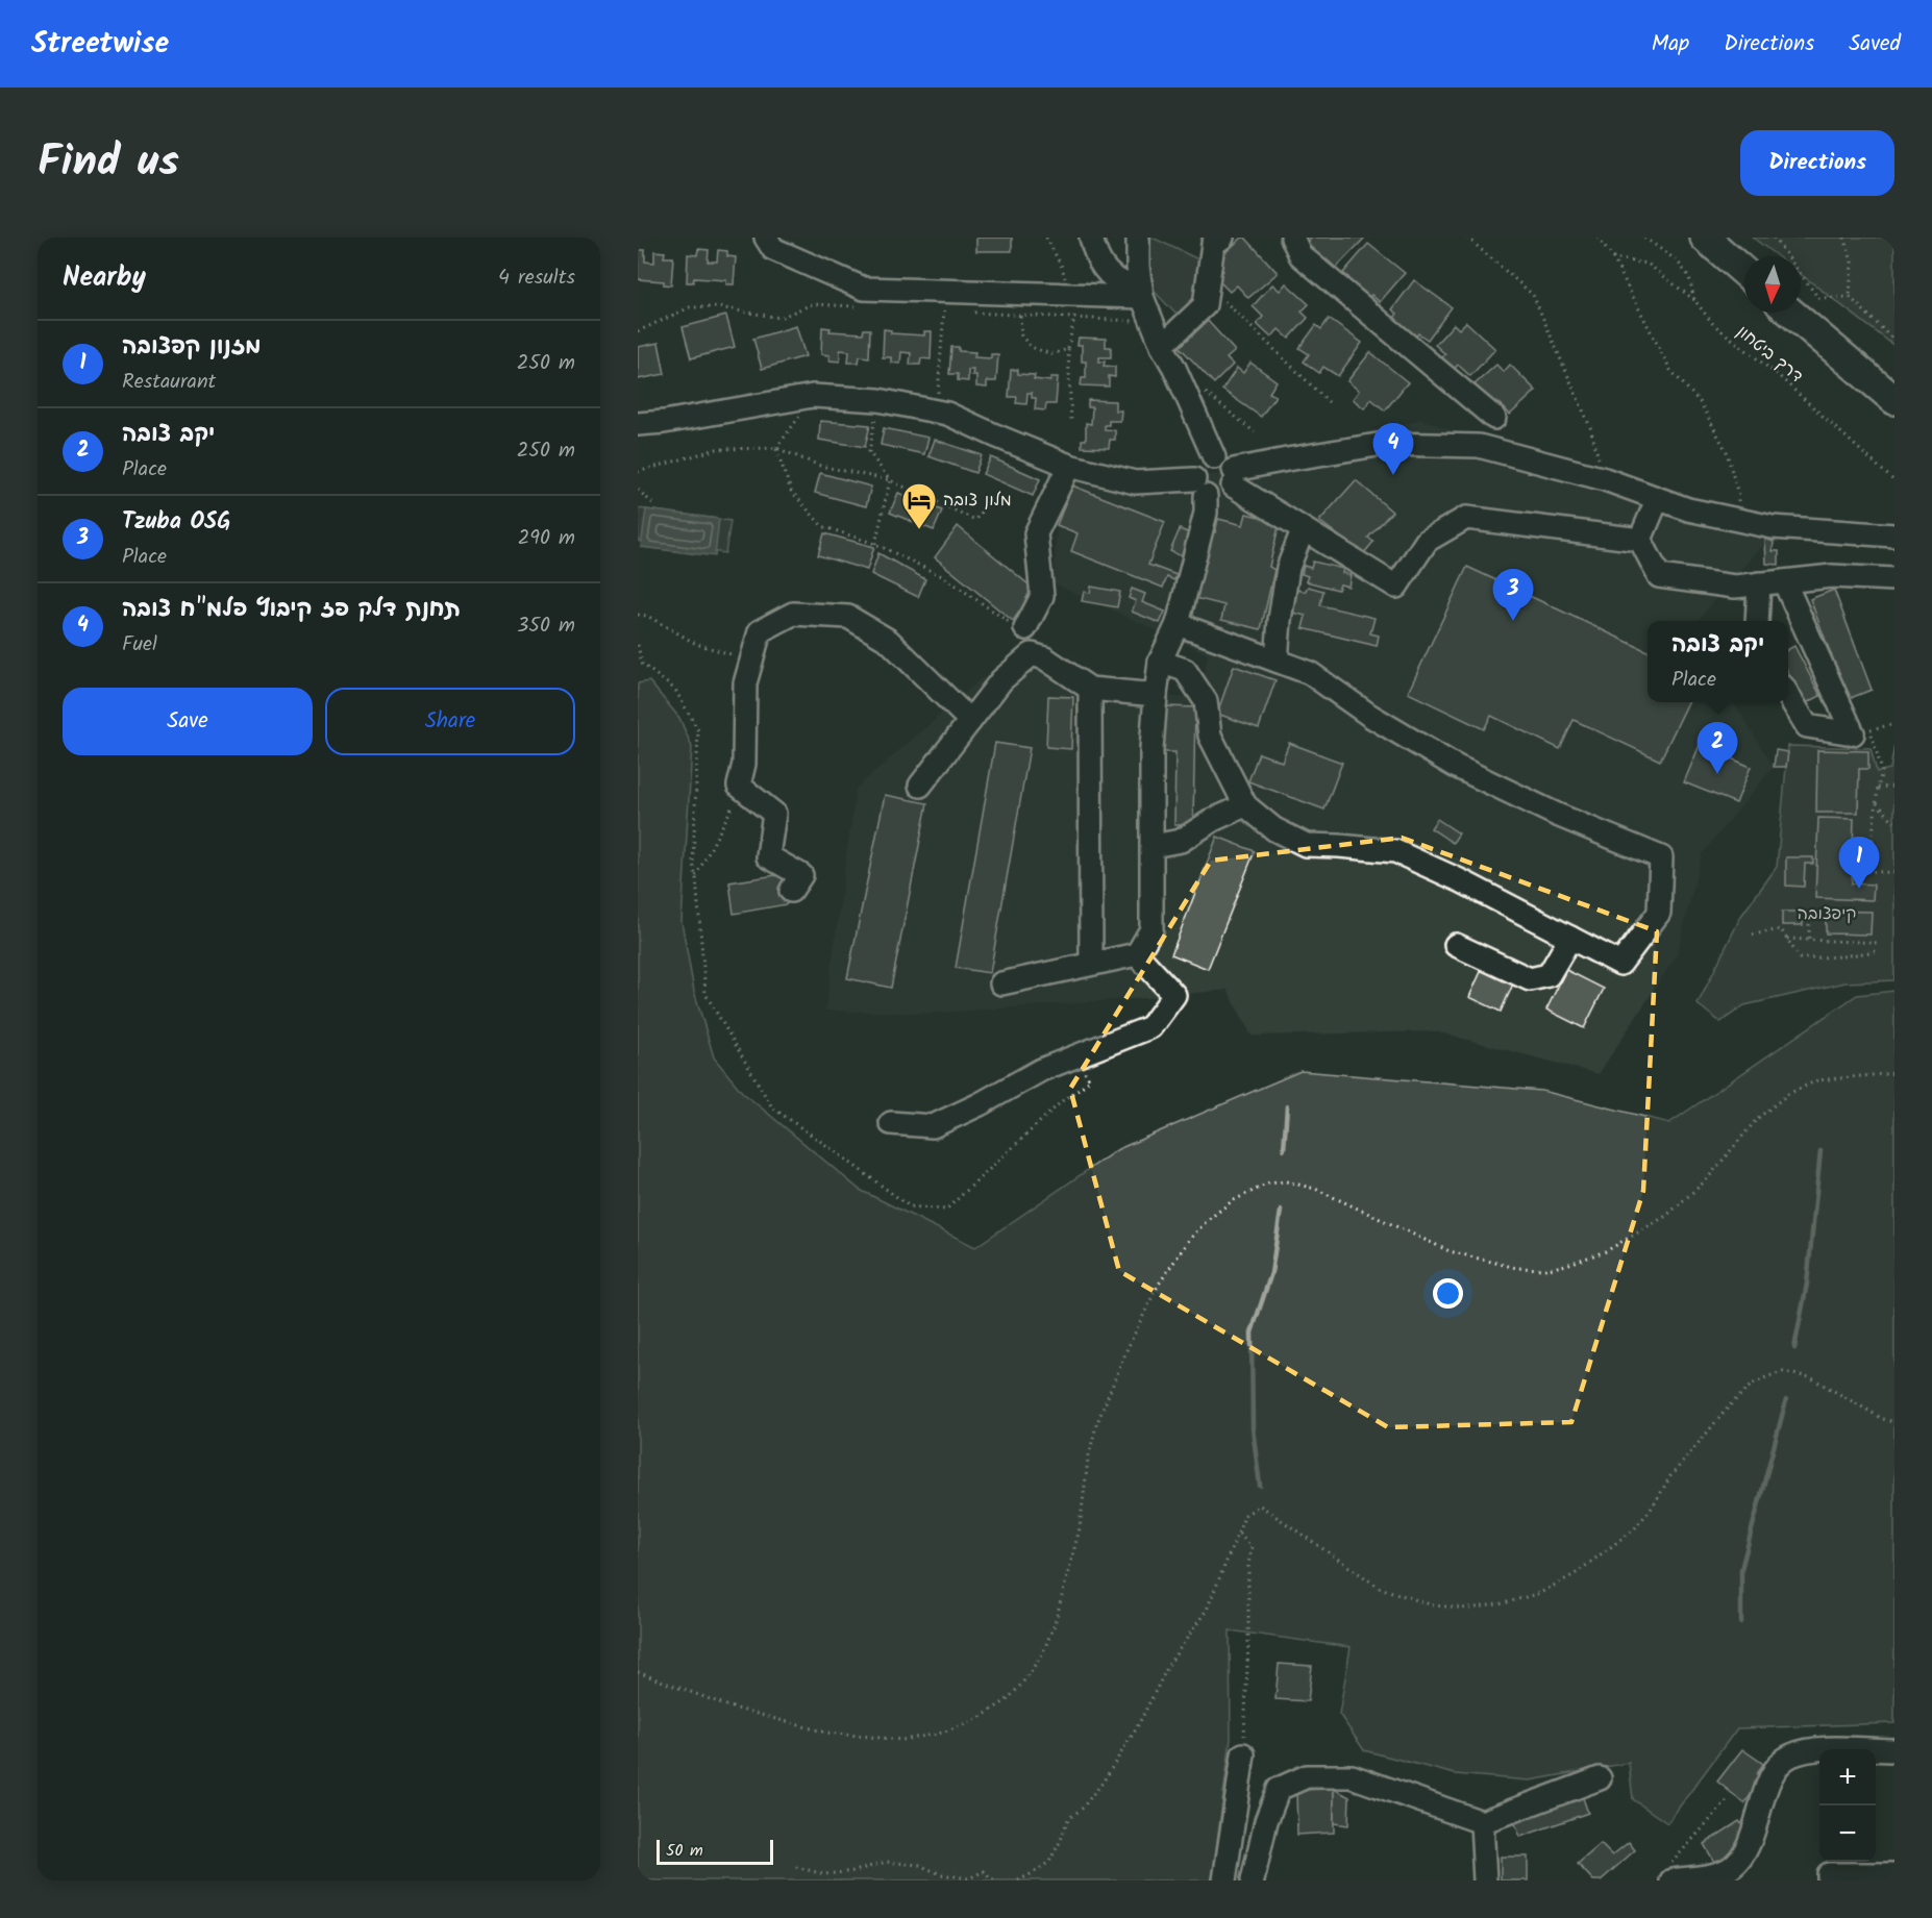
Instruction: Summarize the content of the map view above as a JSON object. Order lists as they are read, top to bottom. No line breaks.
{"streets":{"path":["דרך ביטחון"]},"parks":["קיפצובה"],"places":{"hotel":["מלון צובה"]},"scale_bar":"50 m","north":"bottom","page":{"header":"Streetwise","nav":["Map","Directions","Saved"],"title":"Find us","buttons":["Directions",["Save","Share"]],"heading":["Nearby","4 results"],"list":[{"mark":"1","name":"מזנון קפצובה","note":"Restaurant","value":"250 m"},{"mark":"2","name":"יקב צובה","note":"Place","value":"250 m"},{"mark":"3","name":"Tzuba OSG","note":"Place","value":"290 m"},{"mark":"4","name":"תחנת דלק פז קיבוץ פלמ\"ח צובה","note":"Fuel","value":"350 m"}],"pins":["4","3","2","1"],"popup":["יקב צובה","Place"],"map_buttons":["+","−"],"scale":"50 m"}}
